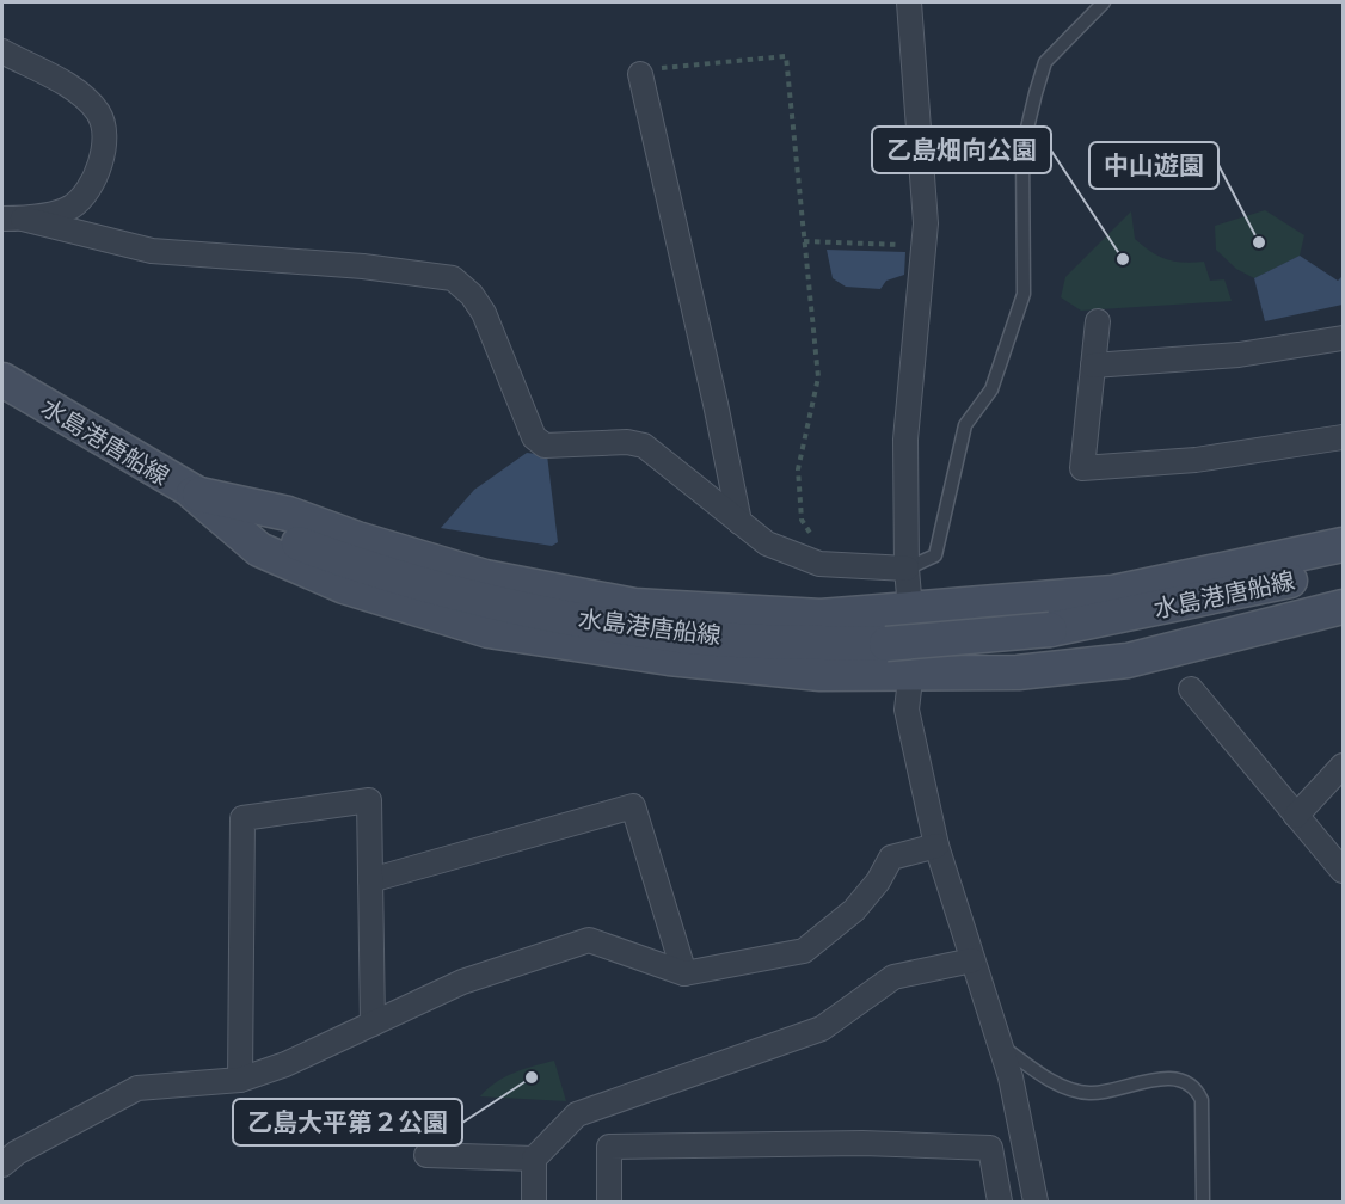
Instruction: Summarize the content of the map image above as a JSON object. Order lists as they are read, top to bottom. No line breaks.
{"streets":{"main road":["水島港唐船線"]},"places":["中山遊園","乙島畑向公園","乙島大平第２公園"]}
